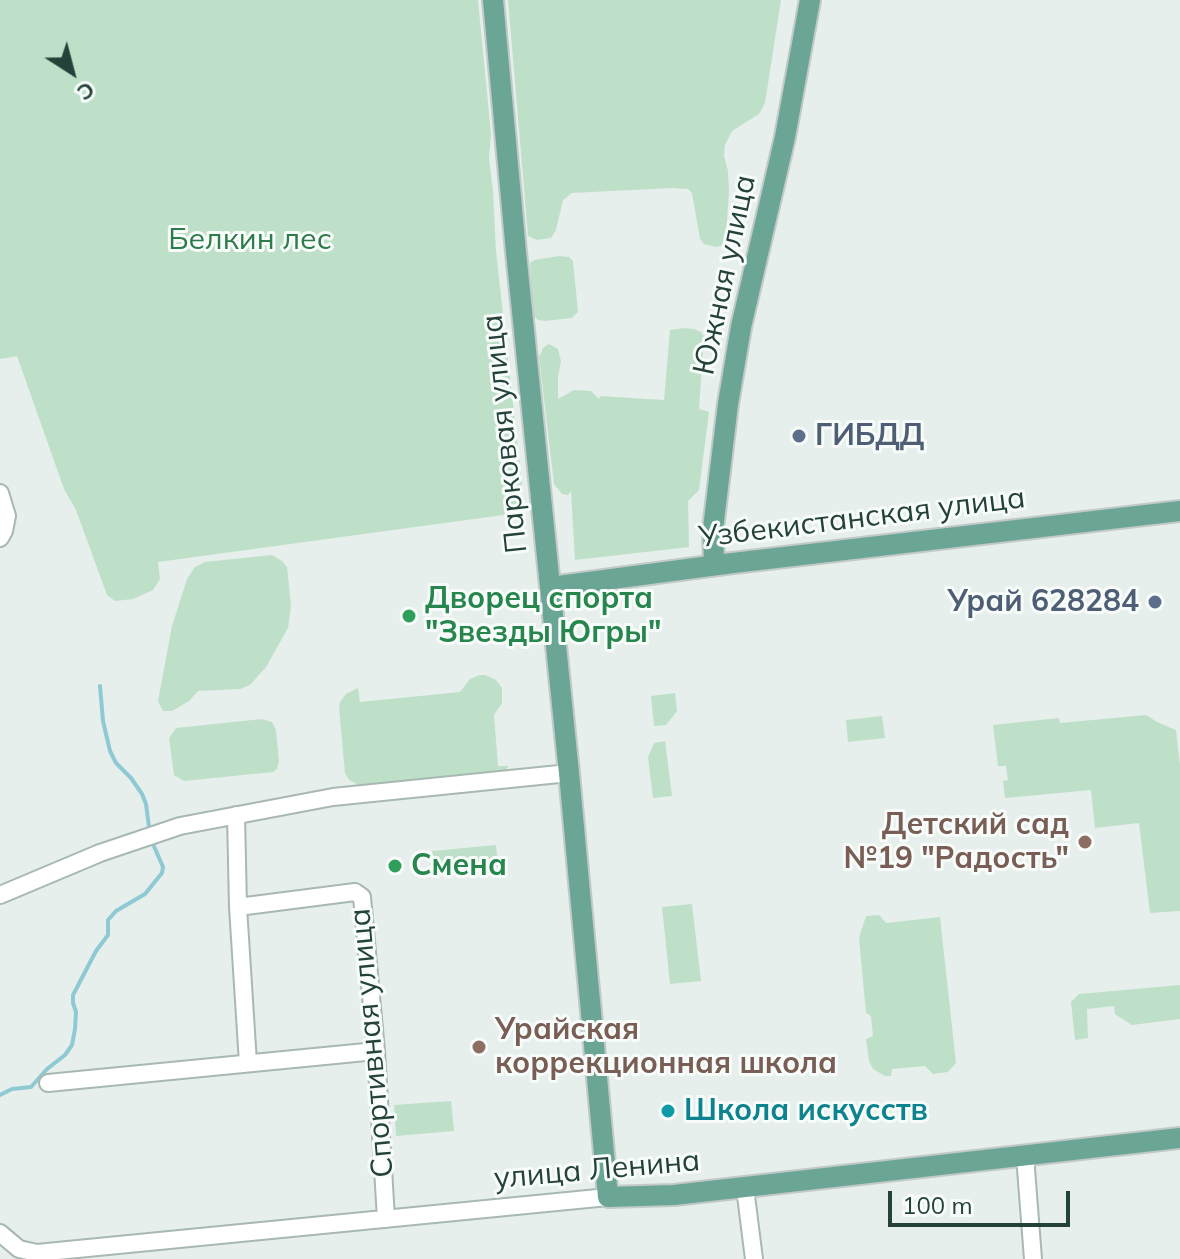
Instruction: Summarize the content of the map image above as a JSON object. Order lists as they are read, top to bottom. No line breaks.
{"streets":{"main road":["Южная улица","Парковая улица","Узбекистанская улица","улица Ленина"],"street":["Спортивная улица"]},"crossings":[["Южная улица","Узбекистанская улица"],["Парковая улица","Узбекистанская улица"],["Парковая улица","улица Ленина"],["Спортивная улица","улица Ленина"]],"parks":["Белкин лес"],"places":["ГИБДД","Урай 628284","Дворец спорта \"Звезды Югры\"","Детский сад №19 \"Радость\"","Смена","Урайская коррекционная школа","Школа искусств"],"scale_bar":"100 m","north":"bottom right"}
